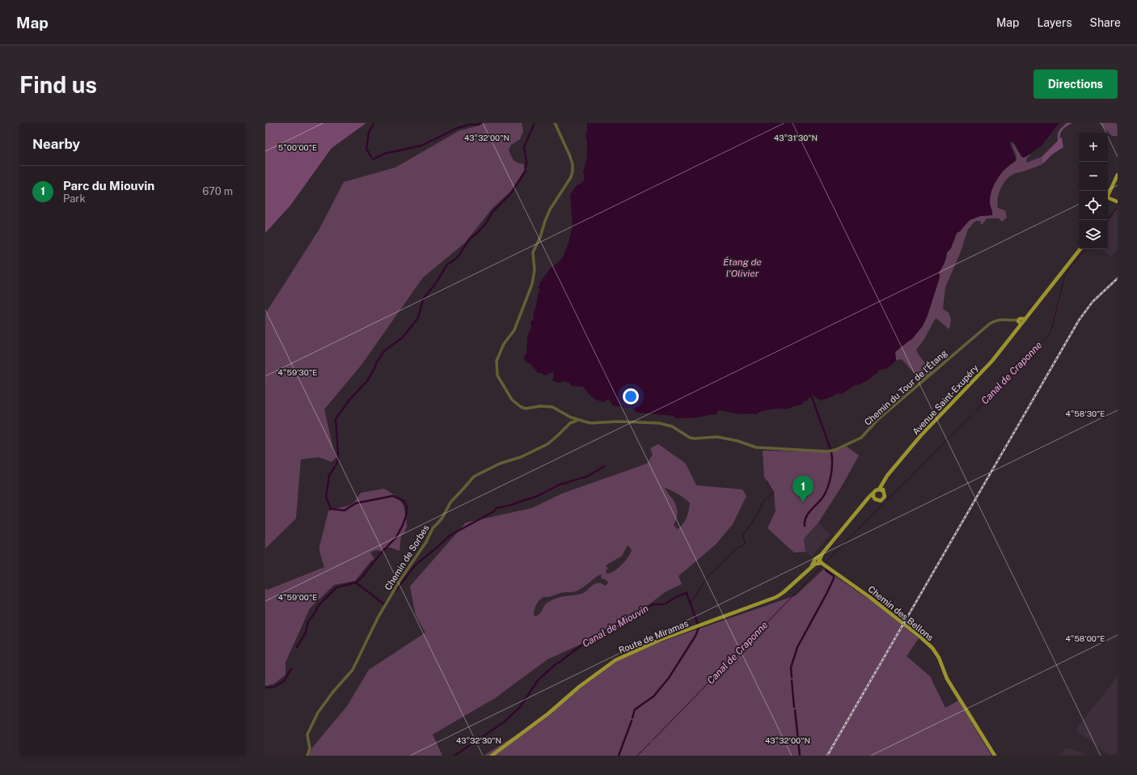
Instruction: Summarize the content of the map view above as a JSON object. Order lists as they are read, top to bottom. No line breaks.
{"streets":{"main road":["Avenue Saint-Exupéry","Chemin des Bellons","Route de Miramas"],"street":["Chemin du Tour de l'Étang","Chemin de Sorbes"]},"crossings":[["Chemin du Tour de l'Étang","Avenue Saint-Exupéry"],["Chemin du Tour de l'Étang","Chemin de Sorbes"],["Chemin des Bellons","Route de Miramas"]],"water":["Étang de l'Olivier","Canal de Craponne","Canal de Miouvin"],"page":{"header":"Map","nav":["Map","Layers","Share"],"buttons":"Directions","title":"Find us","heading":"Nearby","map_buttons":["+","−"],"list":[{"mark":"1","name":"Parc du Miouvin","note":"Park","value":"670 m"}],"pins":"1"},"coordinates":["43°32'00\"N","43°31'30\"N","5°00'00\"E","4°59'30\"E","4°58'30\"E","4°59'00\"E","4°58'00\"E","43°32'30\"N"]}
